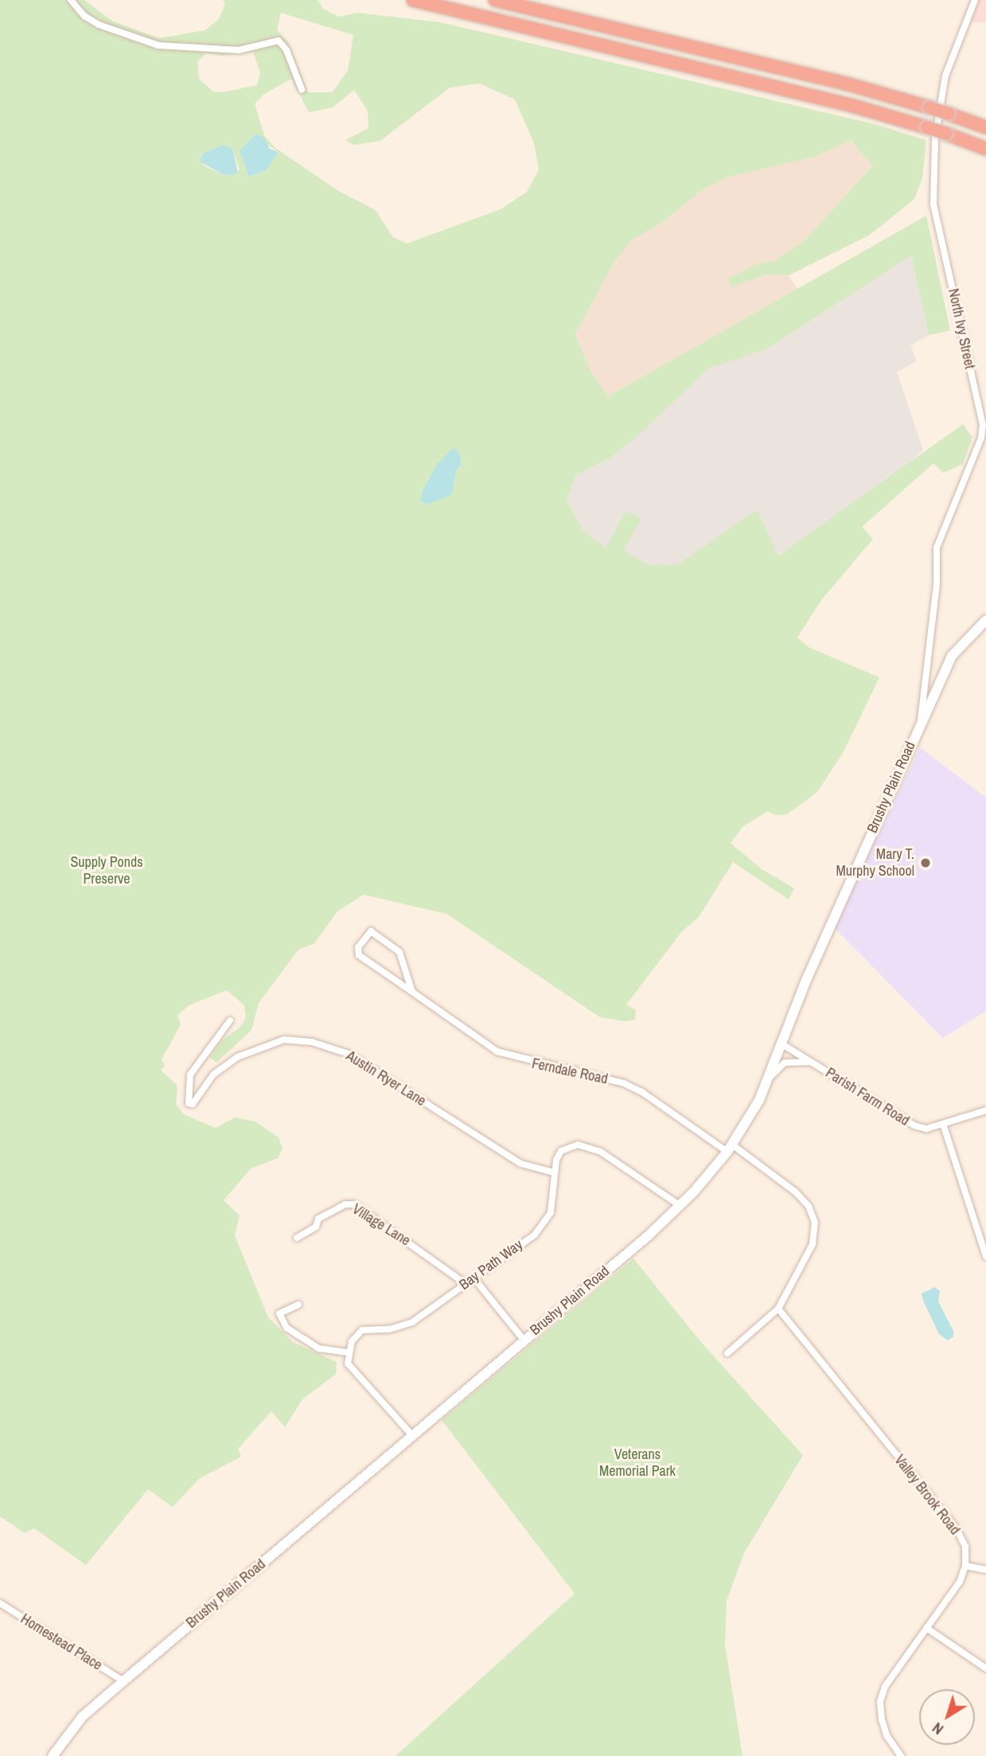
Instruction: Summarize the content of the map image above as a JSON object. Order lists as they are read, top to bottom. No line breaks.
{"streets":{"main road":["Brushy Plain Road"],"street":["North Ivy Street","Ferndale Road","Austin Ryer Lane","Parish Farm Road","Village Lane","Bay Path Way","Valley Brook Road","Homestead Place"]},"crossings":[["North Ivy Street","Brushy Plain Road"],["Brushy Plain Road","Ferndale Road"],["Brushy Plain Road","Parish Farm Road"],["Brushy Plain Road","Bay Path Way"],["Brushy Plain Road","Homestead Place"],["Ferndale Road","Valley Brook Road"],["Austin Ryer Lane","Bay Path Way"],["Village Lane","Bay Path Way"]],"parks":["Supply Ponds Preserve","Veterans Memorial Park"],"places":["Mary T. Murphy School"],"north":"bottom left"}
